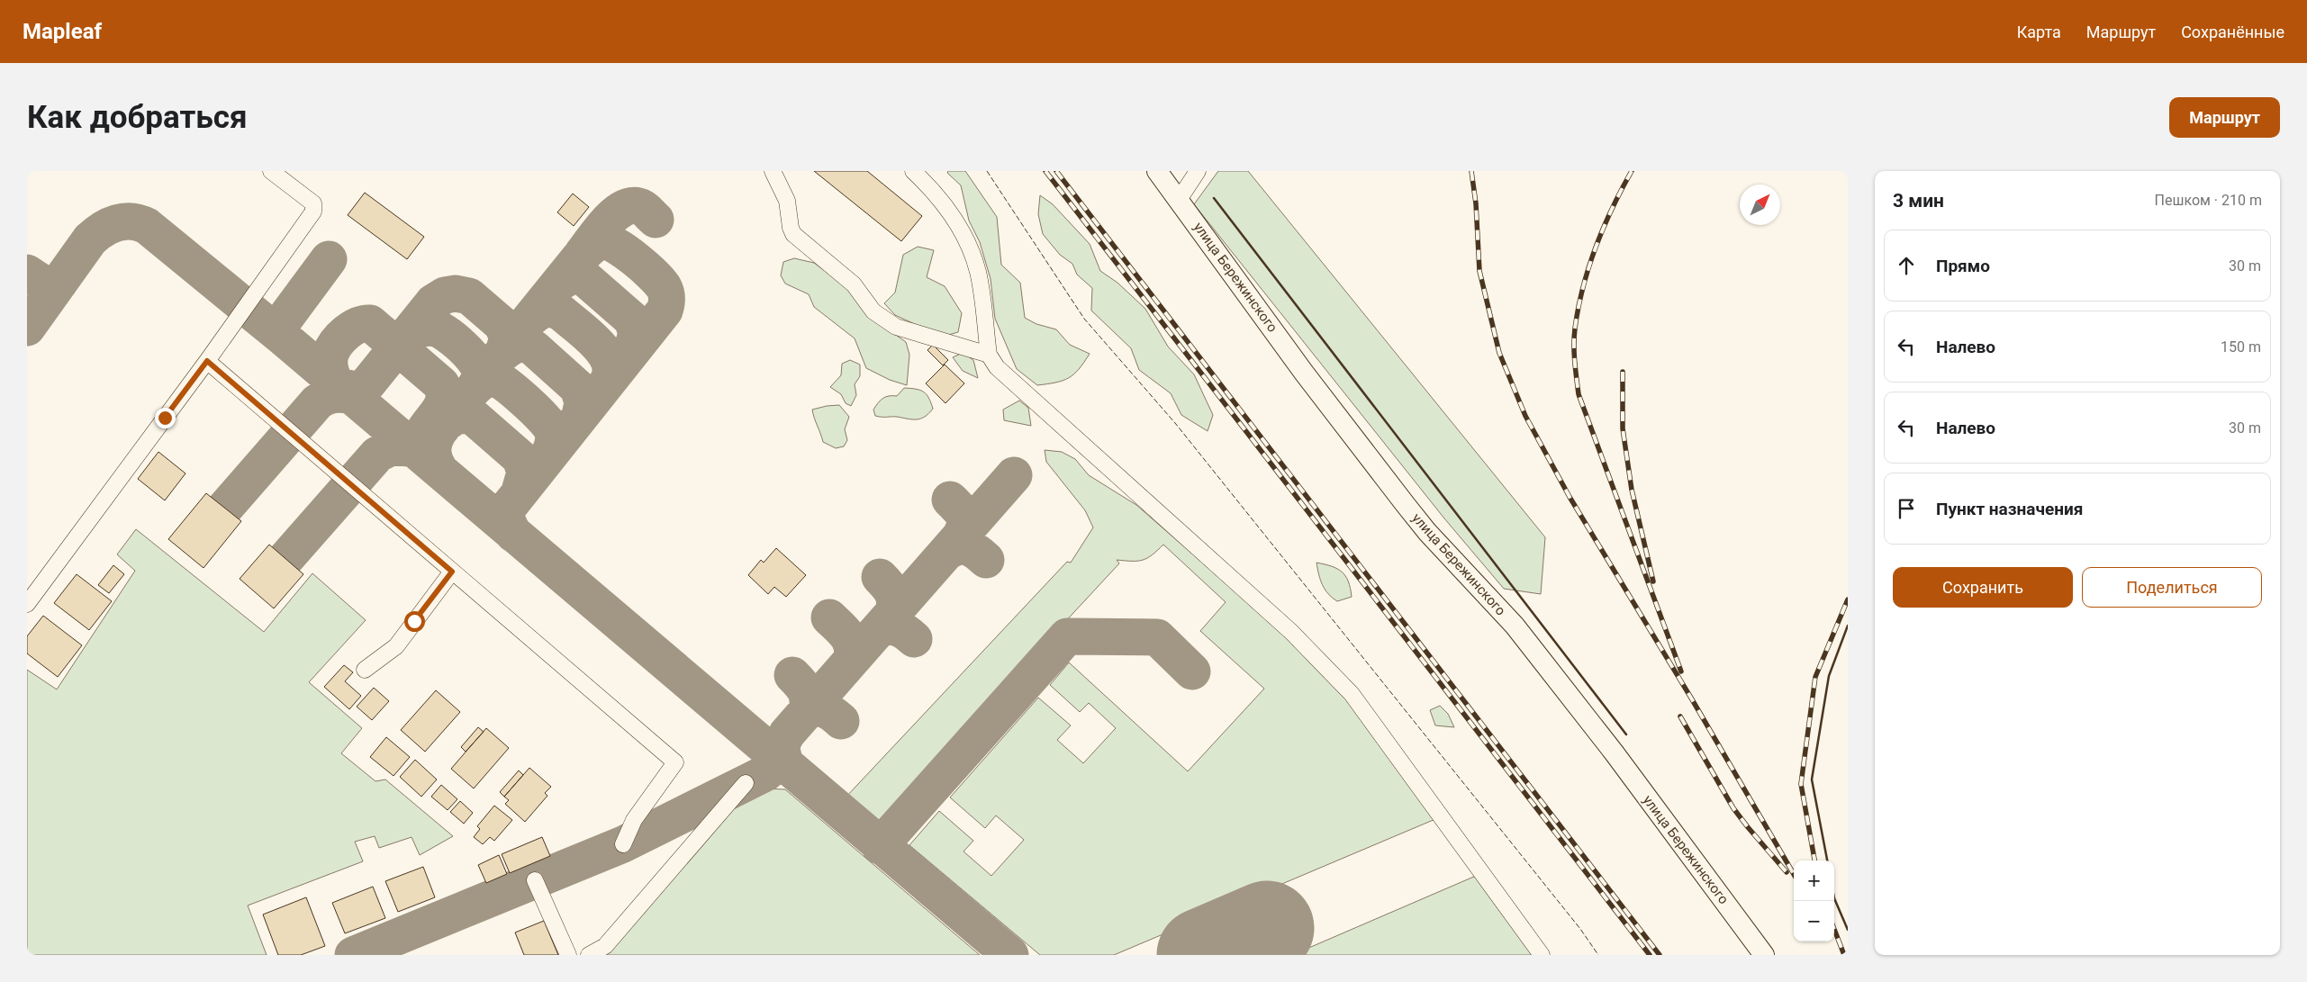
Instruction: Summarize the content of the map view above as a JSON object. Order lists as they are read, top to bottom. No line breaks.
{"streets":{"main road":["улица Бережинского"]},"north":"top right","page":{"header":"Mapleaf","nav":["Карта","Маршрут","Сохранённые"],"buttons":["Маршрут",["Сохранить","Поделиться"]],"title":"Как добраться","heading":["3 мин","Пешком · 210 m"],"list":[["Прямо","30 m"],["Налево","150 m"],["Налево","30 m"],"Пункт назначения"],"map_buttons":["+","−"]}}
